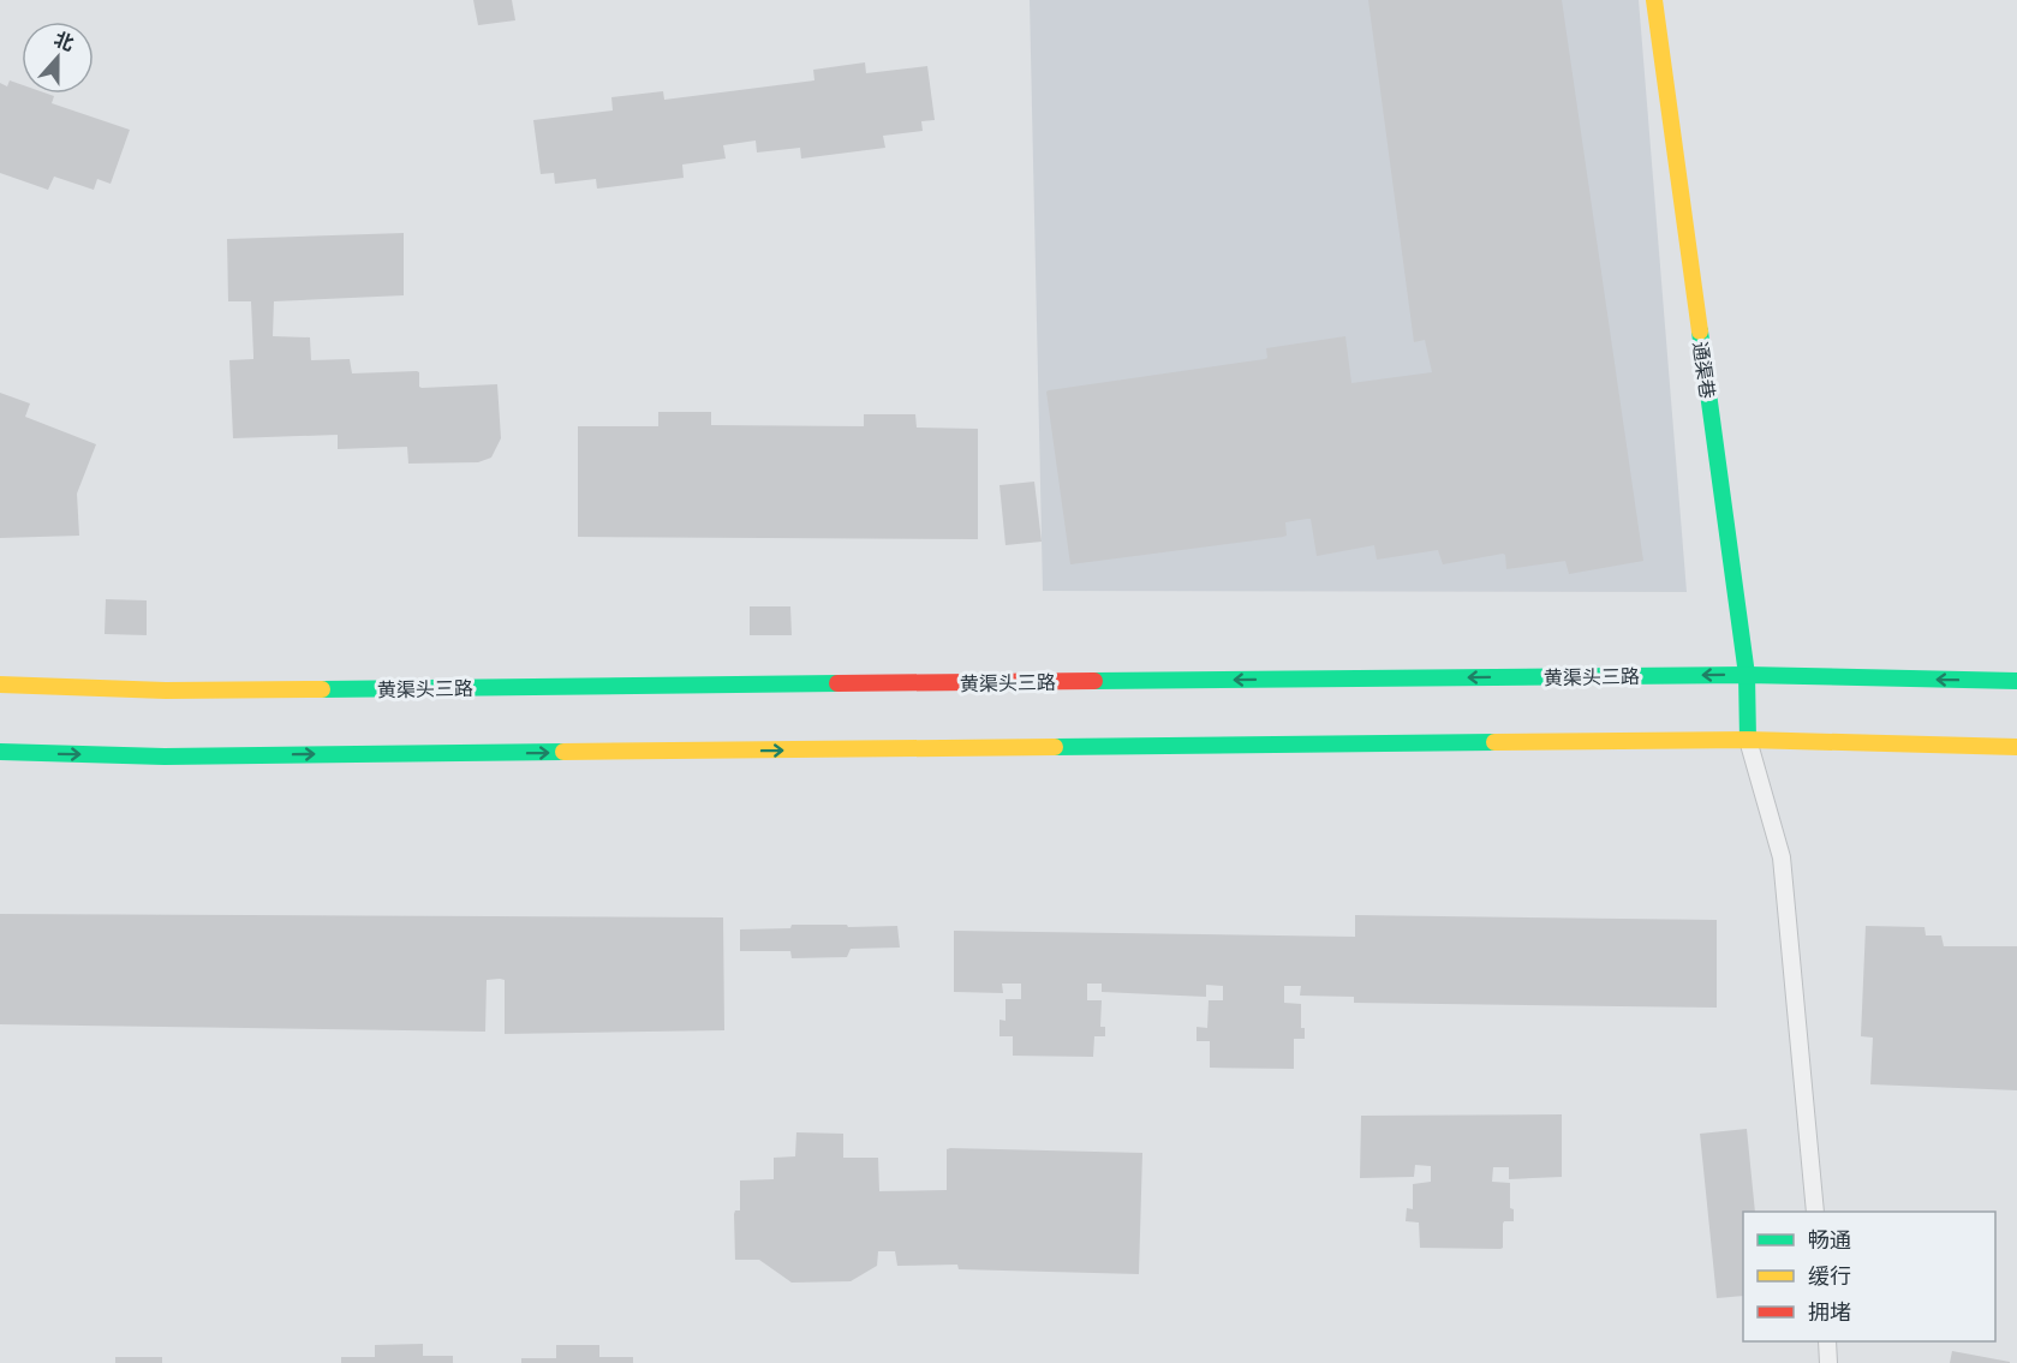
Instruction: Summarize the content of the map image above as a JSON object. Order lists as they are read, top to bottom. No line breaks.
{"streets":{"street":["通渠巷","黄渠头三路"]},"crossings":[["通渠巷","黄渠头三路"]],"legend":["畅通","缓行","拥堵"],"north":"top"}
